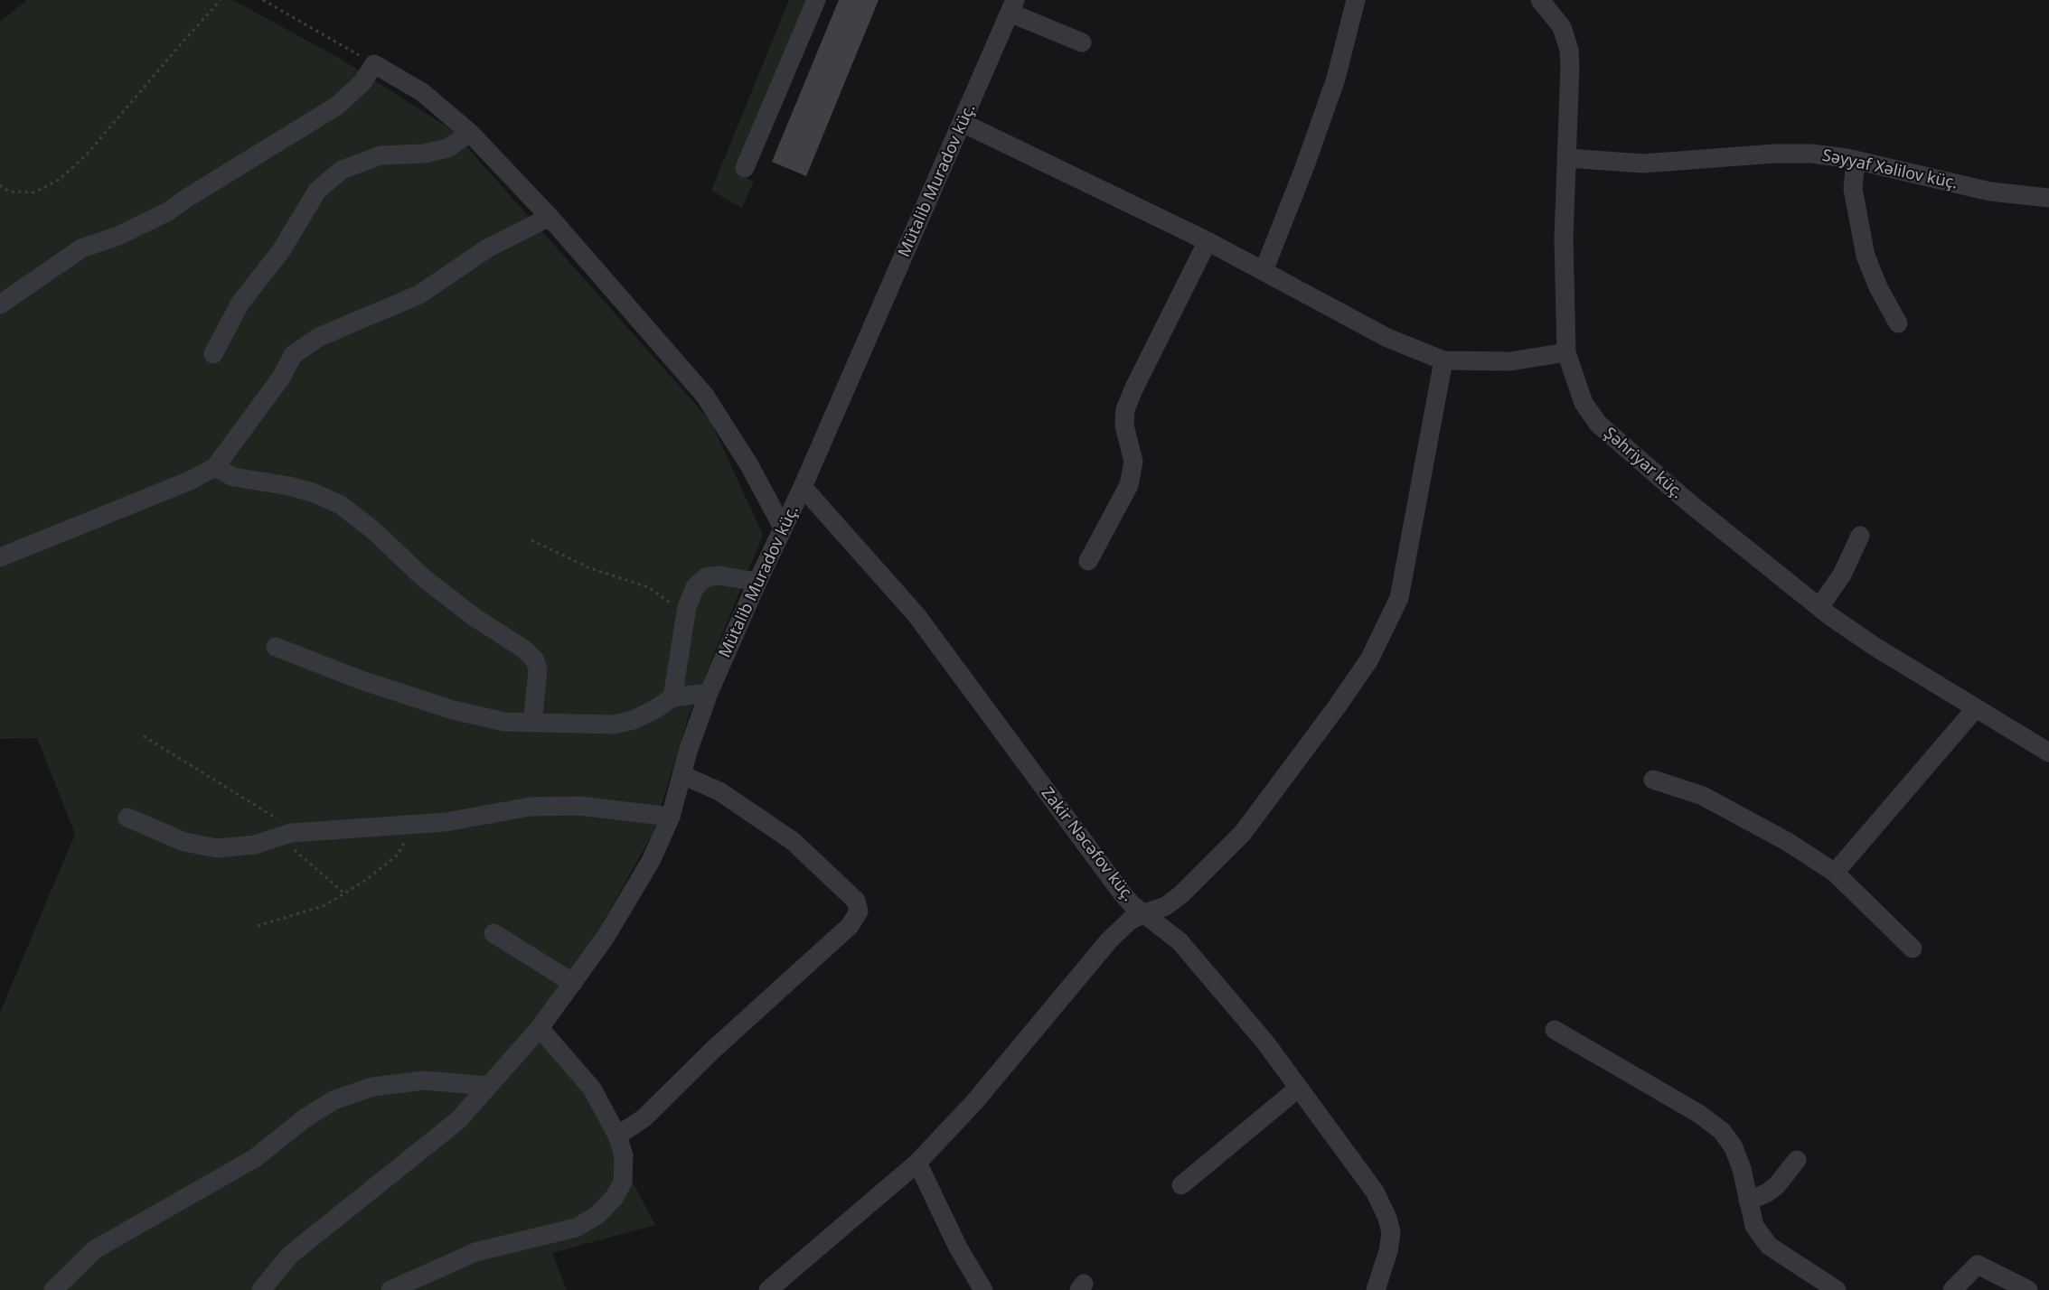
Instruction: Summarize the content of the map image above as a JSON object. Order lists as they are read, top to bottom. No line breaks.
{"streets":{"street":["Səyyaf Xəlilov küç.","Mütalib Muradov küç.","Şəhriyar küç.","Zakir Nəcəfov küç."]},"crossings":[["Səyyaf Xəlilov küç.","Şəhriyar küç."],["Mütalib Muradov küç.","Zakir Nəcəfov küç."]]}
